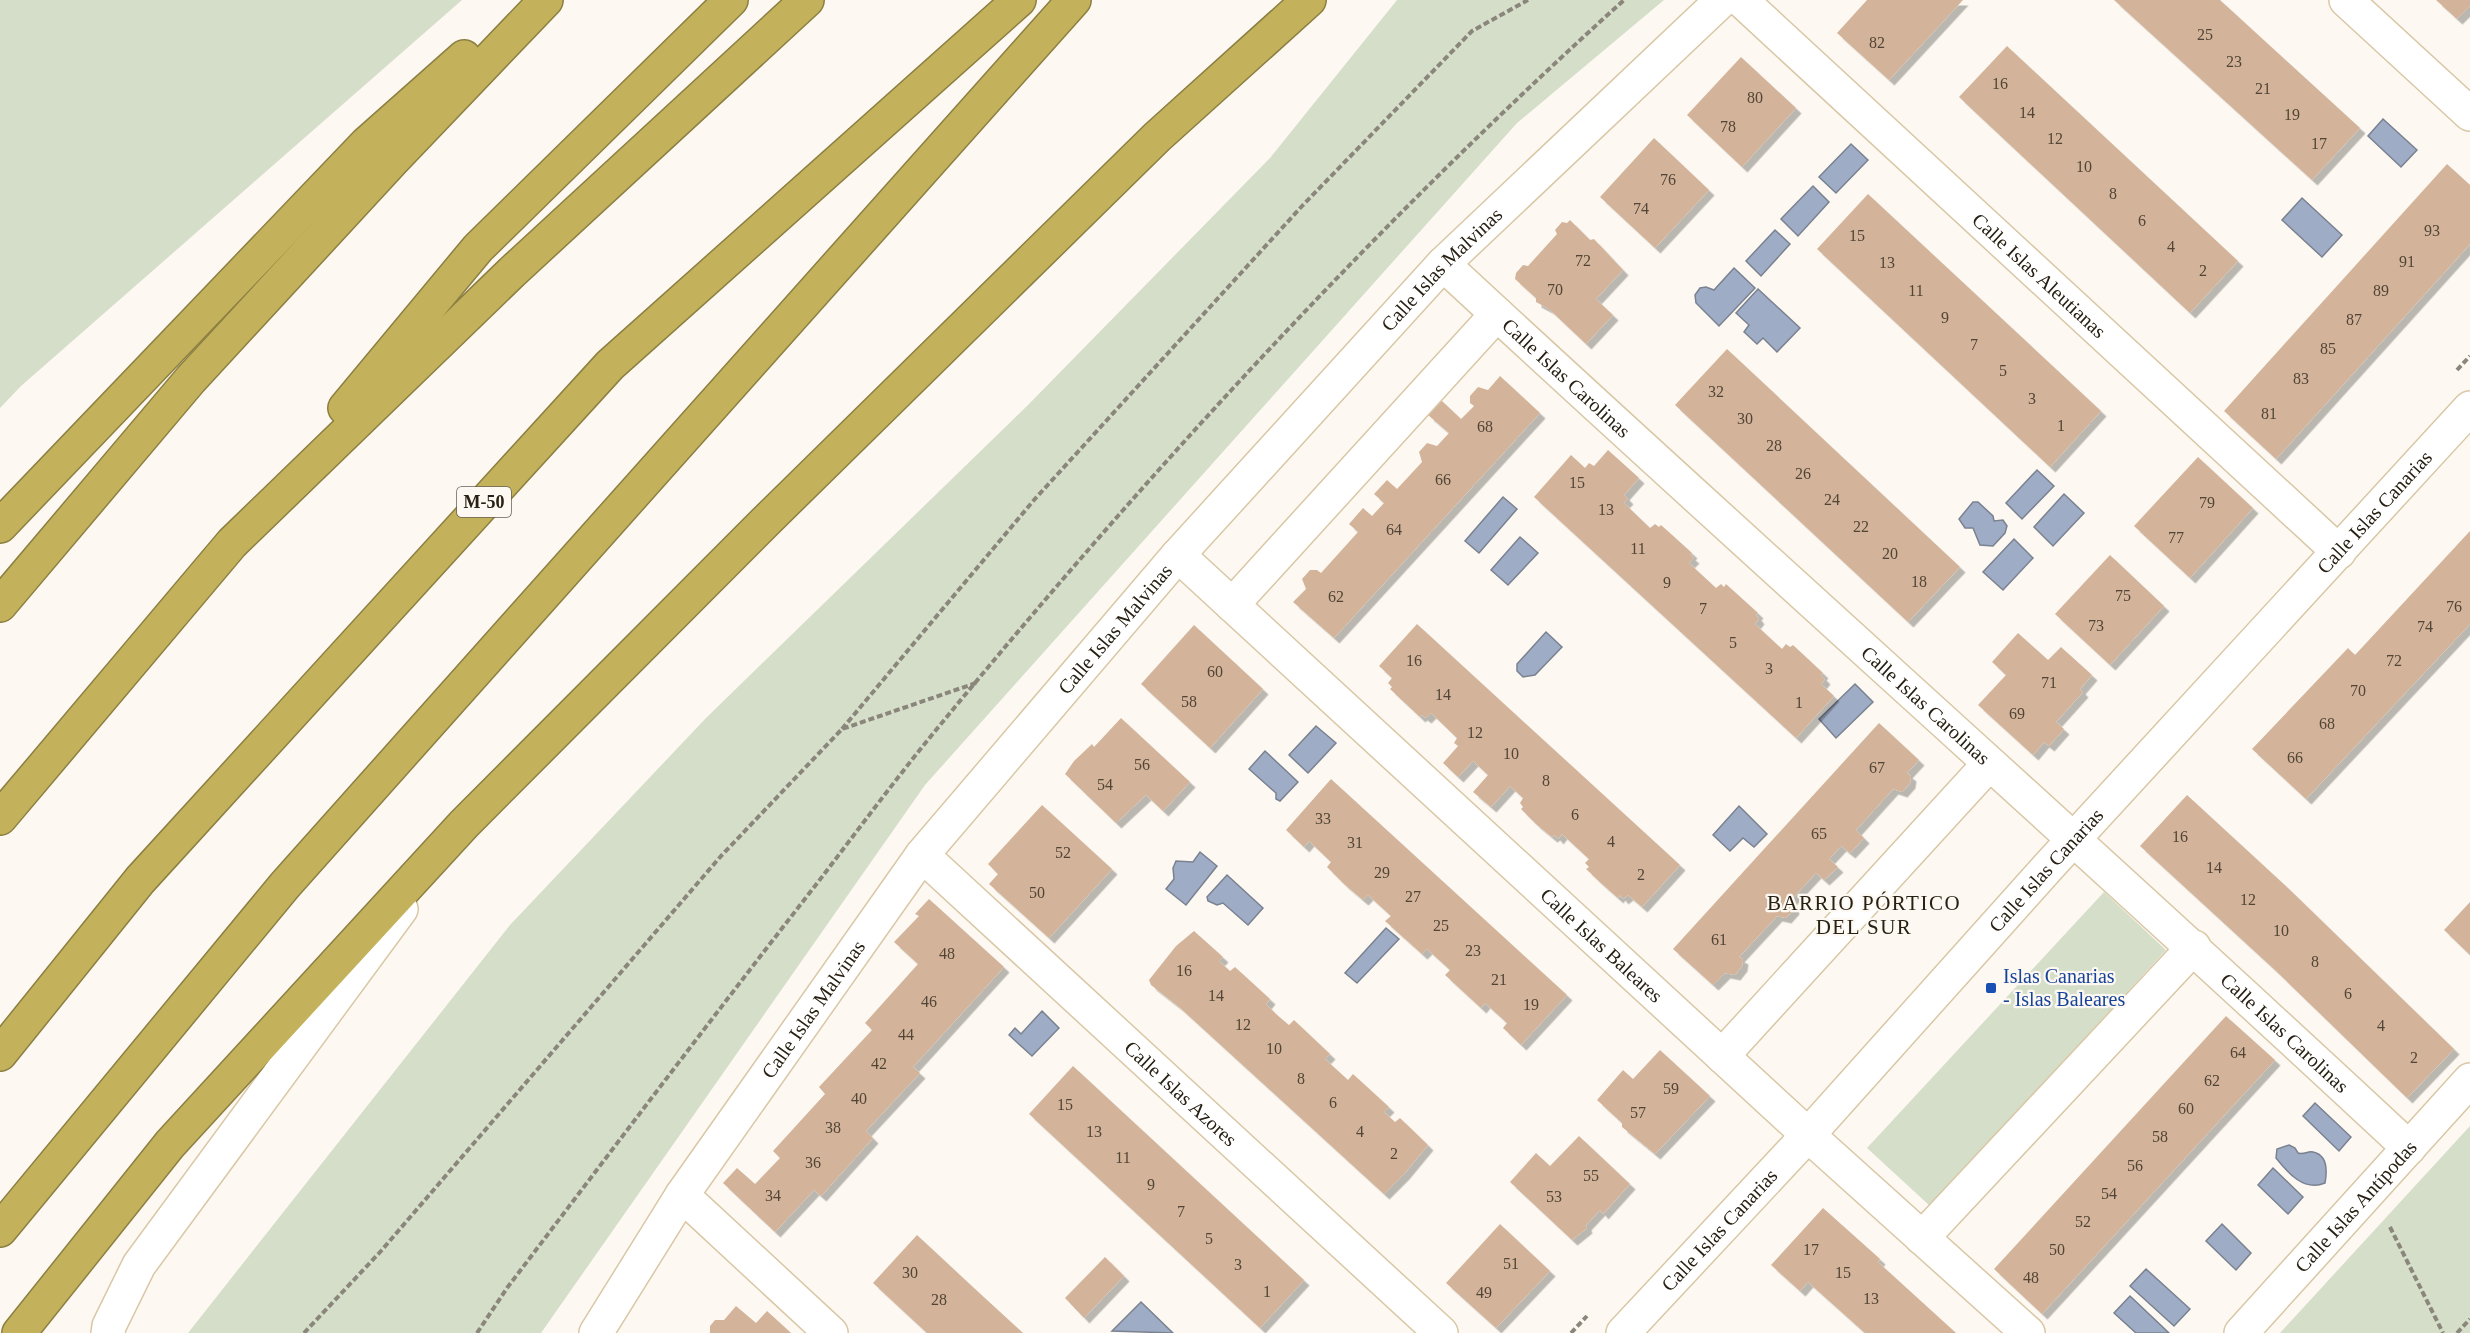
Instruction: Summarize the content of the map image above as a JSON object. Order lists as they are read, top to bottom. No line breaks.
{"streets":{"highway":["M-50"],"street":["Calle Islas Malvinas","Calle Islas Aleutianas","Calle Islas Carolinas","Calle Islas Canarias","Calle Islas Baleares","Calle Islas Azores","Calle Islas Antípodas"]},"crossings":[["Calle Islas Malvinas","Calle Islas Carolinas"],["Calle Islas Malvinas","Calle Islas Baleares"],["Calle Islas Malvinas","Calle Islas Azores"],["Calle Islas Aleutianas","Calle Islas Canarias"],["Calle Islas Carolinas","Calle Islas Canarias"],["Calle Islas Carolinas","Calle Islas Antípodas"],["Calle Islas Canarias","Calle Islas Baleares"]],"districts":["BARRIO PÓRTICO DEL SUR"],"places":{"transit":["Islas Canarias - Islas Baleares"]},"house_numbers":["25","82","23","16","21","80","14","19","78","12","17","10","76","8","74","6","93","15","4","72","91","13","2","70","11","89","9","87","7","85","5","83","32","3","81","30","1","68","28","26","66","15","24","79","13","22","64","77","11","20","18","9","75","62","76","7","73","74","5","16","72","3","60","71","70","14","58","1","69","68","12","10","66","56","67","8","54","6","33","65","16","4","31","52","14","29","2","50","27","12","25","10","61","23","48","8","16","21","6","14","46","19","12","4","44","10","64","2","42","8","62","59","40","6","15","60","57","38","13","4","58","2","11","36","56","55","9","54","34","53","7","52","5","17","50","51","3","30","15","48","1","49","13","28"]}
